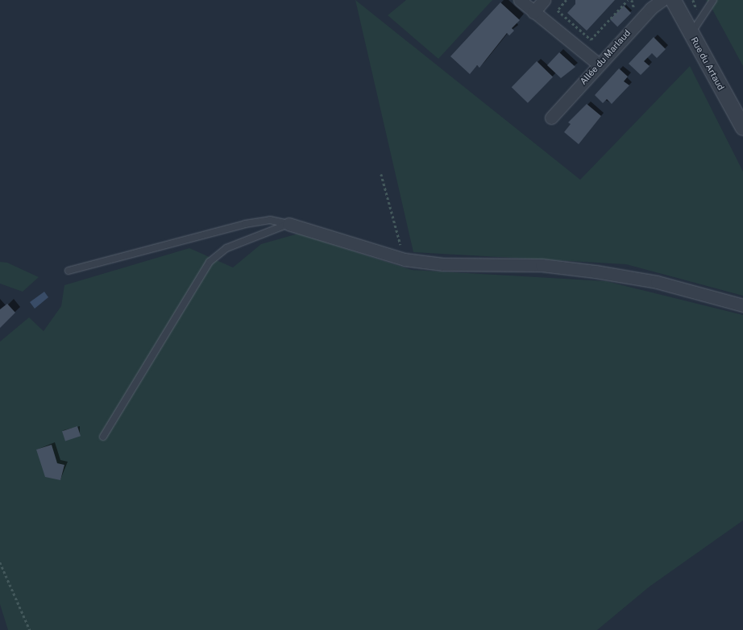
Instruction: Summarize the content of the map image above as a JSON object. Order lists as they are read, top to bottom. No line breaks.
{"streets":{"street":["Allée du Marlaud","Rue du Artaud"]}}
